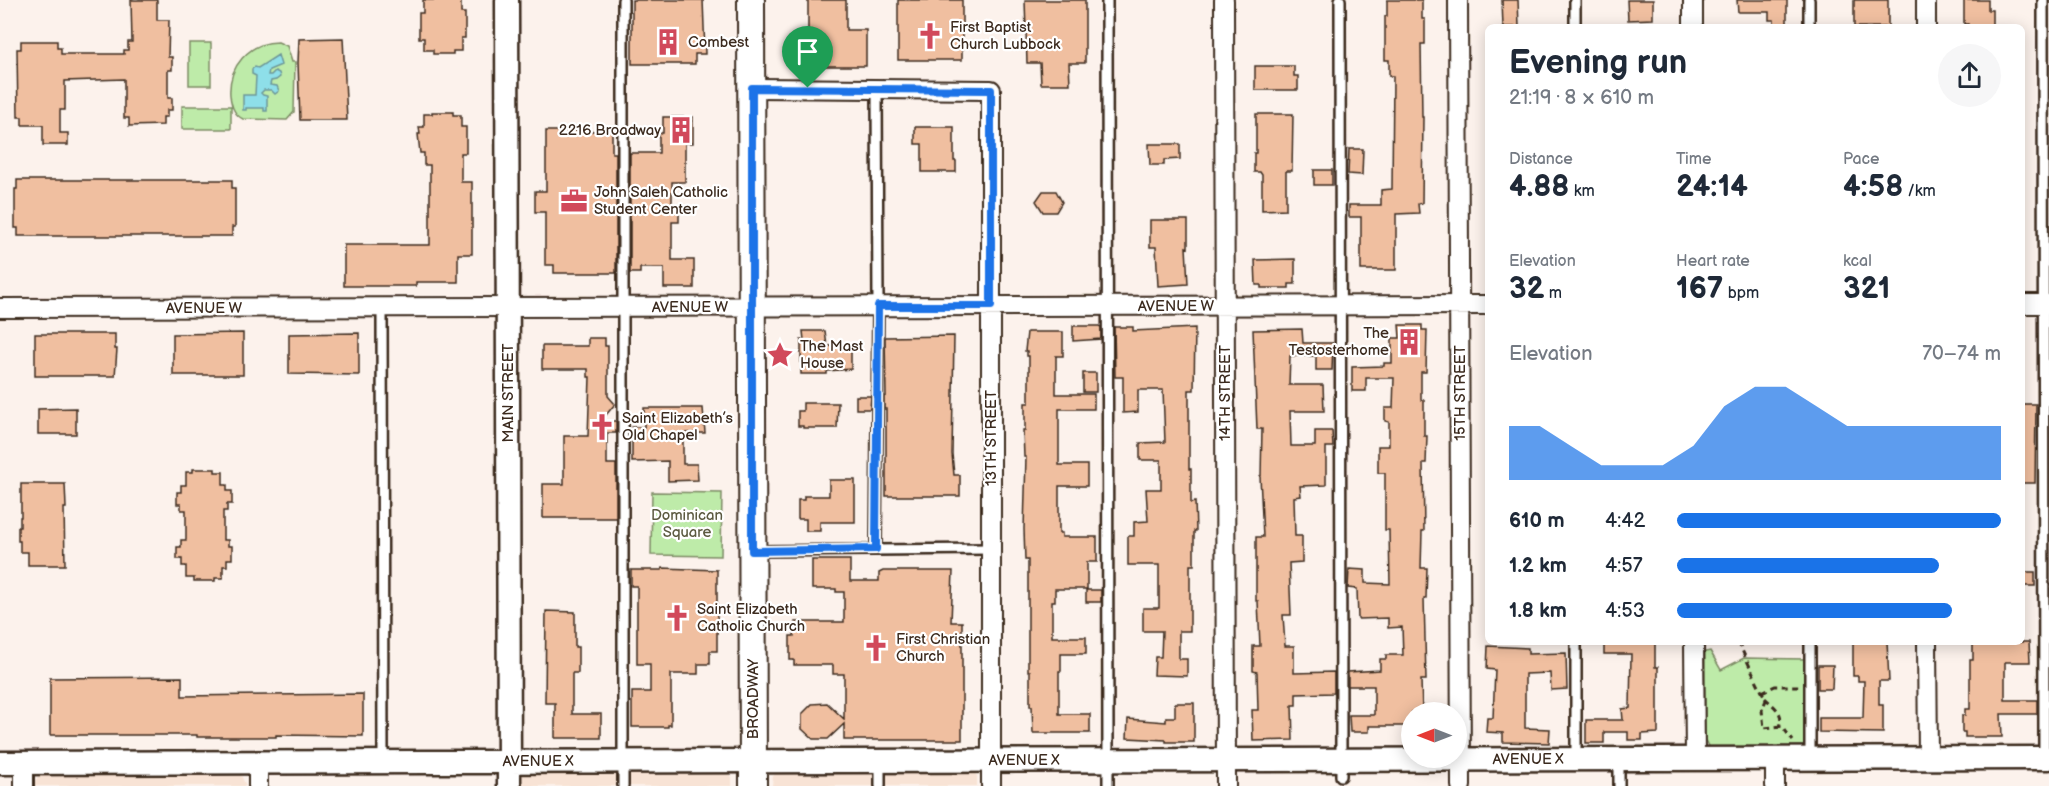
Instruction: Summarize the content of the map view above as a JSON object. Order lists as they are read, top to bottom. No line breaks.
{"streets":{"main road":["BROADWAY"],"street":["AVENUE W","MAIN STREET","14TH STREET","15TH STREET","13TH STREET","AVENUE X"]},"crossings":[["AVENUE W","MAIN STREET"],["AVENUE W","14TH STREET"],["AVENUE W","15TH STREET"],["AVENUE W","13TH STREET"],["AVENUE W","BROADWAY"],["MAIN STREET","AVENUE X"],["14TH STREET","AVENUE X"],["13TH STREET","AVENUE X"],["BROADWAY","AVENUE X"]],"parks":["Dominican Square"],"places":{"church":["First Baptist Church Lubbock","Saint Elizabeth’s Old Chapel","Saint Elizabeth Catholic Church","First Christian Church"],"building":["Combest","2216 Broadway","The Testosterhome"],"office":["John Saleh Catholic Student Center"],"place":["The Mast House"]},"north":"left","page":{"heading":["Evening run","21:19 · 8 × 610 m"],"stats":[["Distance","4.88 km"],["Time","24:14"],["Pace","4:58 /km"],["Elevation","32 m"],["Heart rate","167 bpm"],["kcal","321"]],"chart":["Elevation","70–74 m"],"list":[{"name":"610 m","note":"4:42"},{"name":"1.2 km","note":"4:57"},{"name":"1.8 km","note":"4:53"}]}}
